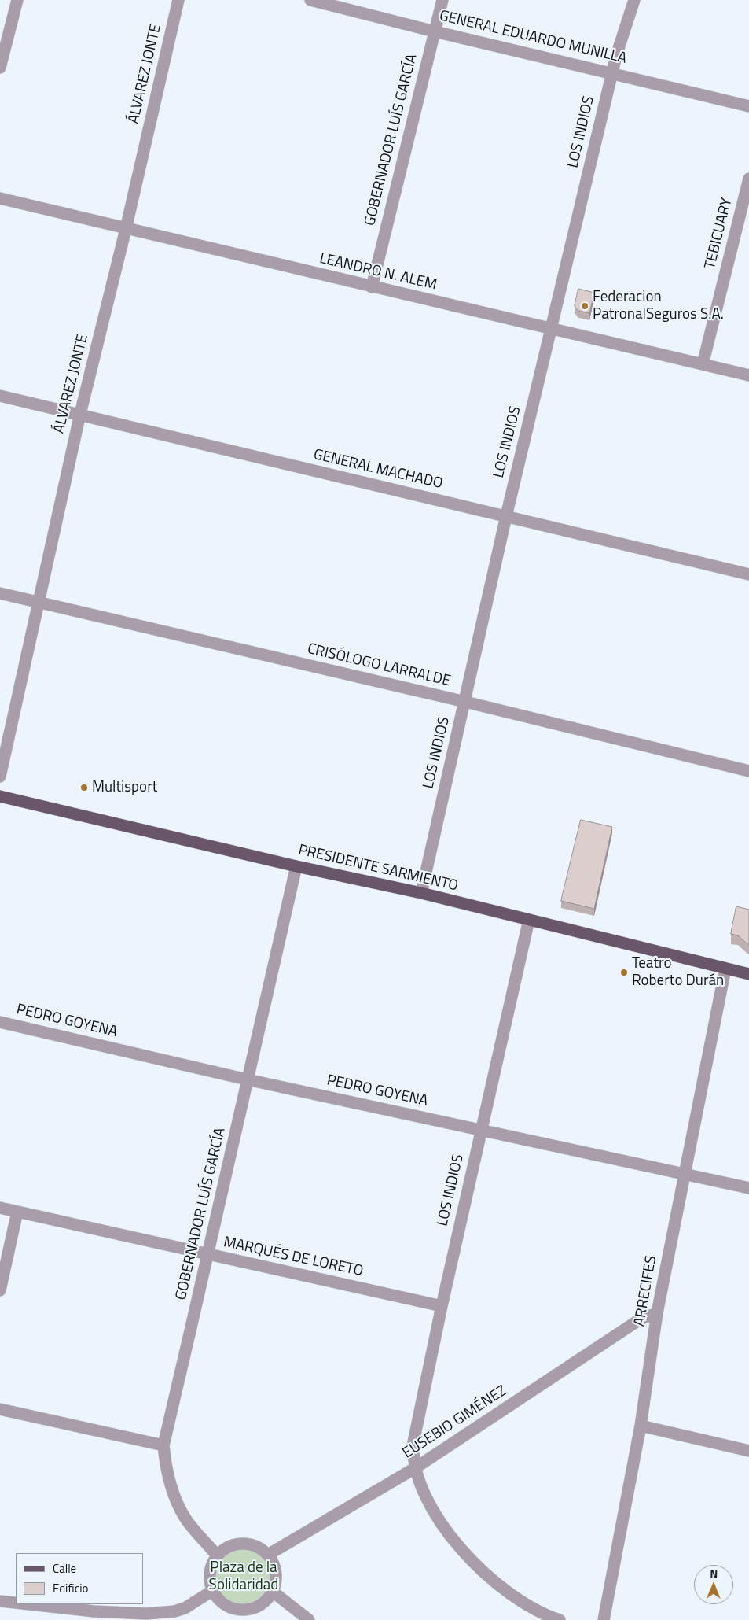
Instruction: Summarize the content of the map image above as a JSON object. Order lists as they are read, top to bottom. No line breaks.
{"streets":{"main road":["PRESIDENTE SARMIENTO"],"street":["GENERAL EDUARDO MUNILLA","ÁLVAREZ JONTE","LOS INDIOS","GOBERNADOR LUÍS GARCÍA","TEBICUARY","LEANDRO N. ALEM","GENERAL MACHADO","CRISÓLOGO LARRALDE","PEDRO GOYENA","MARQUÉS DE LORETO","ARRECIFES","EUSEBIO GIMÉNEZ"]},"crossings":[["GENERAL EDUARDO MUNILLA","LOS INDIOS"],["GENERAL EDUARDO MUNILLA","GOBERNADOR LUÍS GARCÍA"],["ÁLVAREZ JONTE","LEANDRO N. ALEM"],["ÁLVAREZ JONTE","GENERAL MACHADO"],["ÁLVAREZ JONTE","CRISÓLOGO LARRALDE"],["LOS INDIOS","LEANDRO N. ALEM"],["LOS INDIOS","GENERAL MACHADO"],["LOS INDIOS","CRISÓLOGO LARRALDE"],["LOS INDIOS","PRESIDENTE SARMIENTO"],["LOS INDIOS","PEDRO GOYENA"],["LOS INDIOS","MARQUÉS DE LORETO"],["LOS INDIOS","EUSEBIO GIMÉNEZ"],["GOBERNADOR LUÍS GARCÍA","LEANDRO N. ALEM"],["GOBERNADOR LUÍS GARCÍA","PRESIDENTE SARMIENTO"],["GOBERNADOR LUÍS GARCÍA","PEDRO GOYENA"],["GOBERNADOR LUÍS GARCÍA","MARQUÉS DE LORETO"],["GOBERNADOR LUÍS GARCÍA","EUSEBIO GIMÉNEZ"],["TEBICUARY","LEANDRO N. ALEM"],["PRESIDENTE SARMIENTO","ARRECIFES"],["PEDRO GOYENA","ARRECIFES"],["ARRECIFES","EUSEBIO GIMÉNEZ"]],"parks":["Plaza de la Solidaridad"],"places":["Federacion PatronalSeguros S.A.","Multisport","Teatro Roberto Durán"],"legend":["Calle","Edificio"],"north":"top"}
